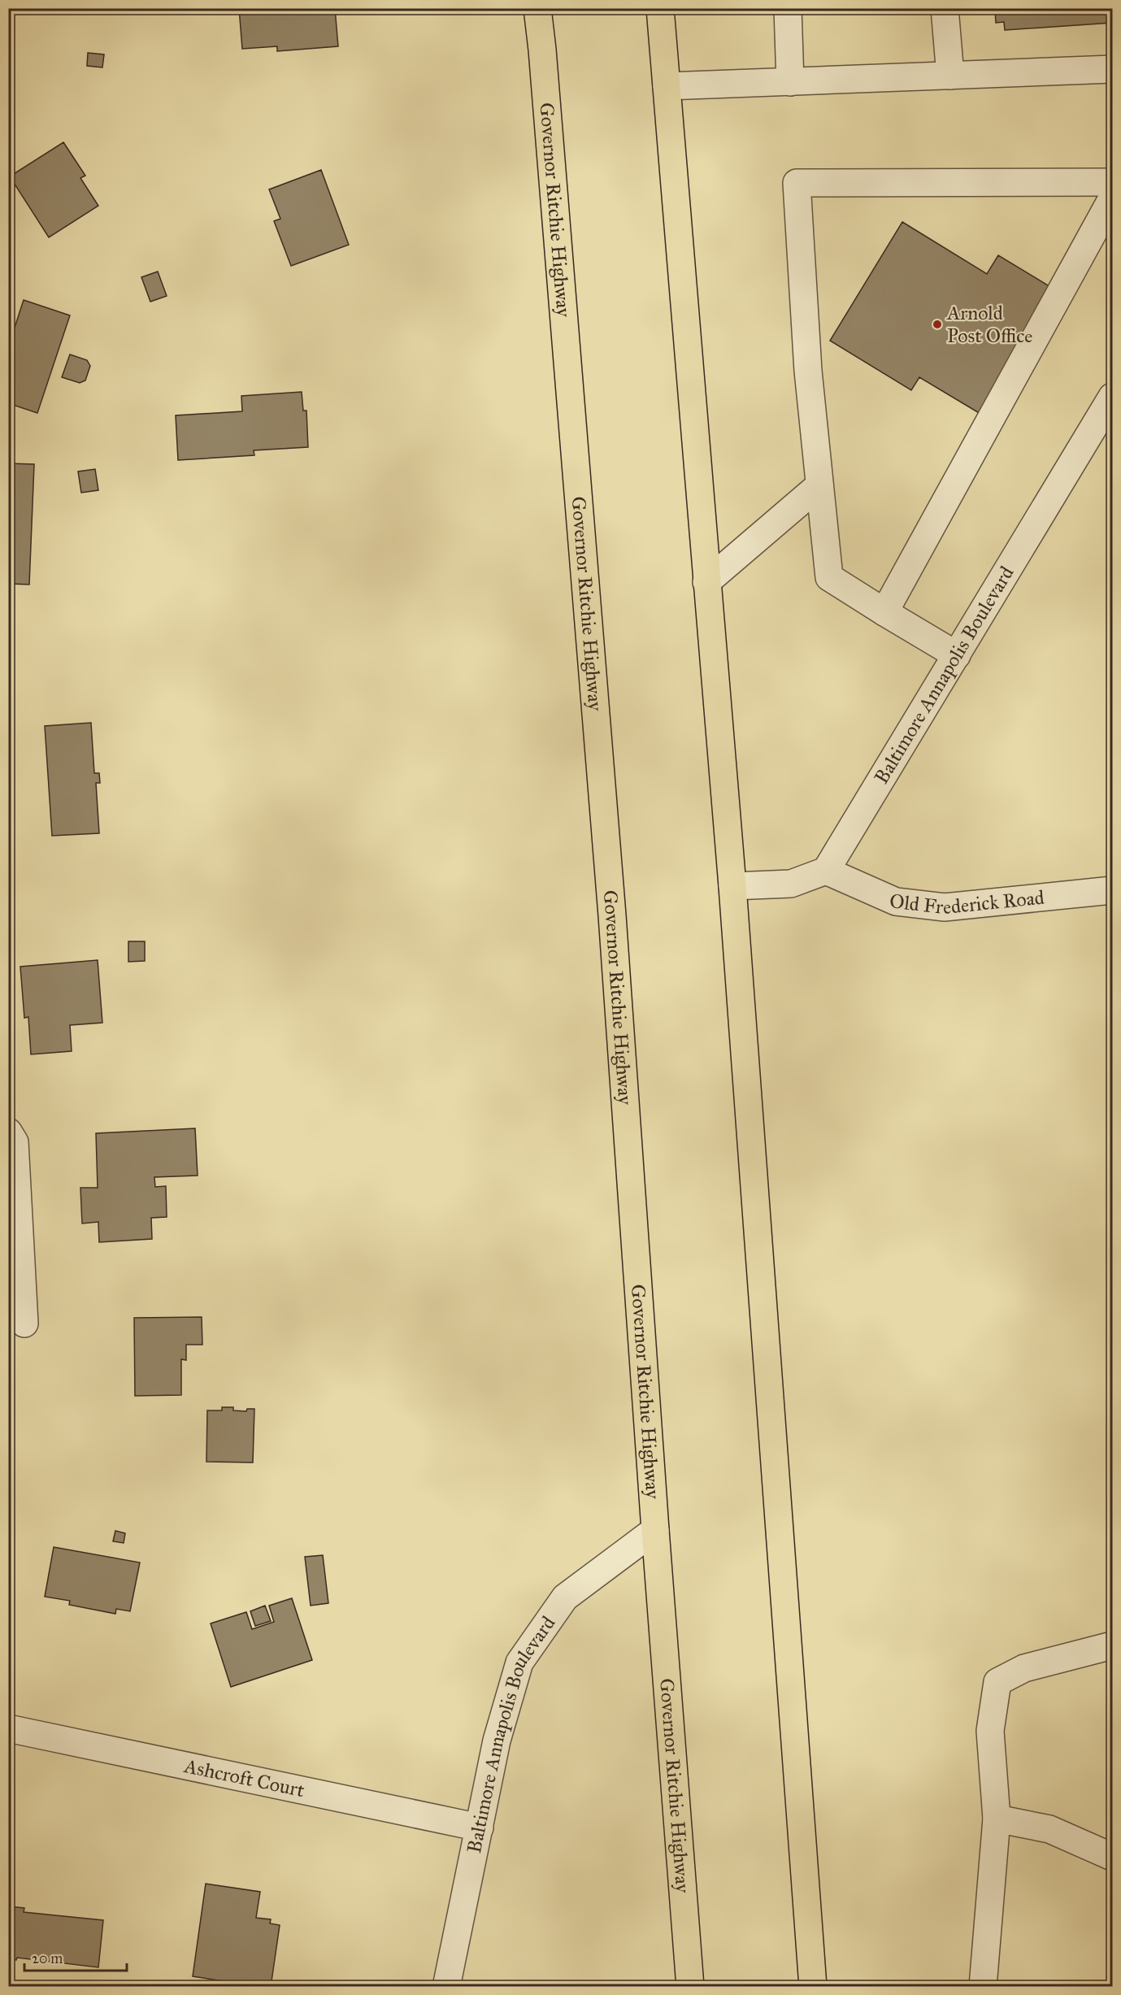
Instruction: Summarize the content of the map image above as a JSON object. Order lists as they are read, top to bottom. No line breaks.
{"streets":{"highway":["Governor Ritchie Highway"],"street":["Baltimore Annapolis Boulevard","Old Frederick Road","Ashcroft Court"]},"crossings":[["Governor Ritchie Highway","Baltimore Annapolis Boulevard"],["Baltimore Annapolis Boulevard","Old Frederick Road"],["Baltimore Annapolis Boulevard","Ashcroft Court"]],"places":["Arnold Post Office"],"scale_bar":"20 m"}
